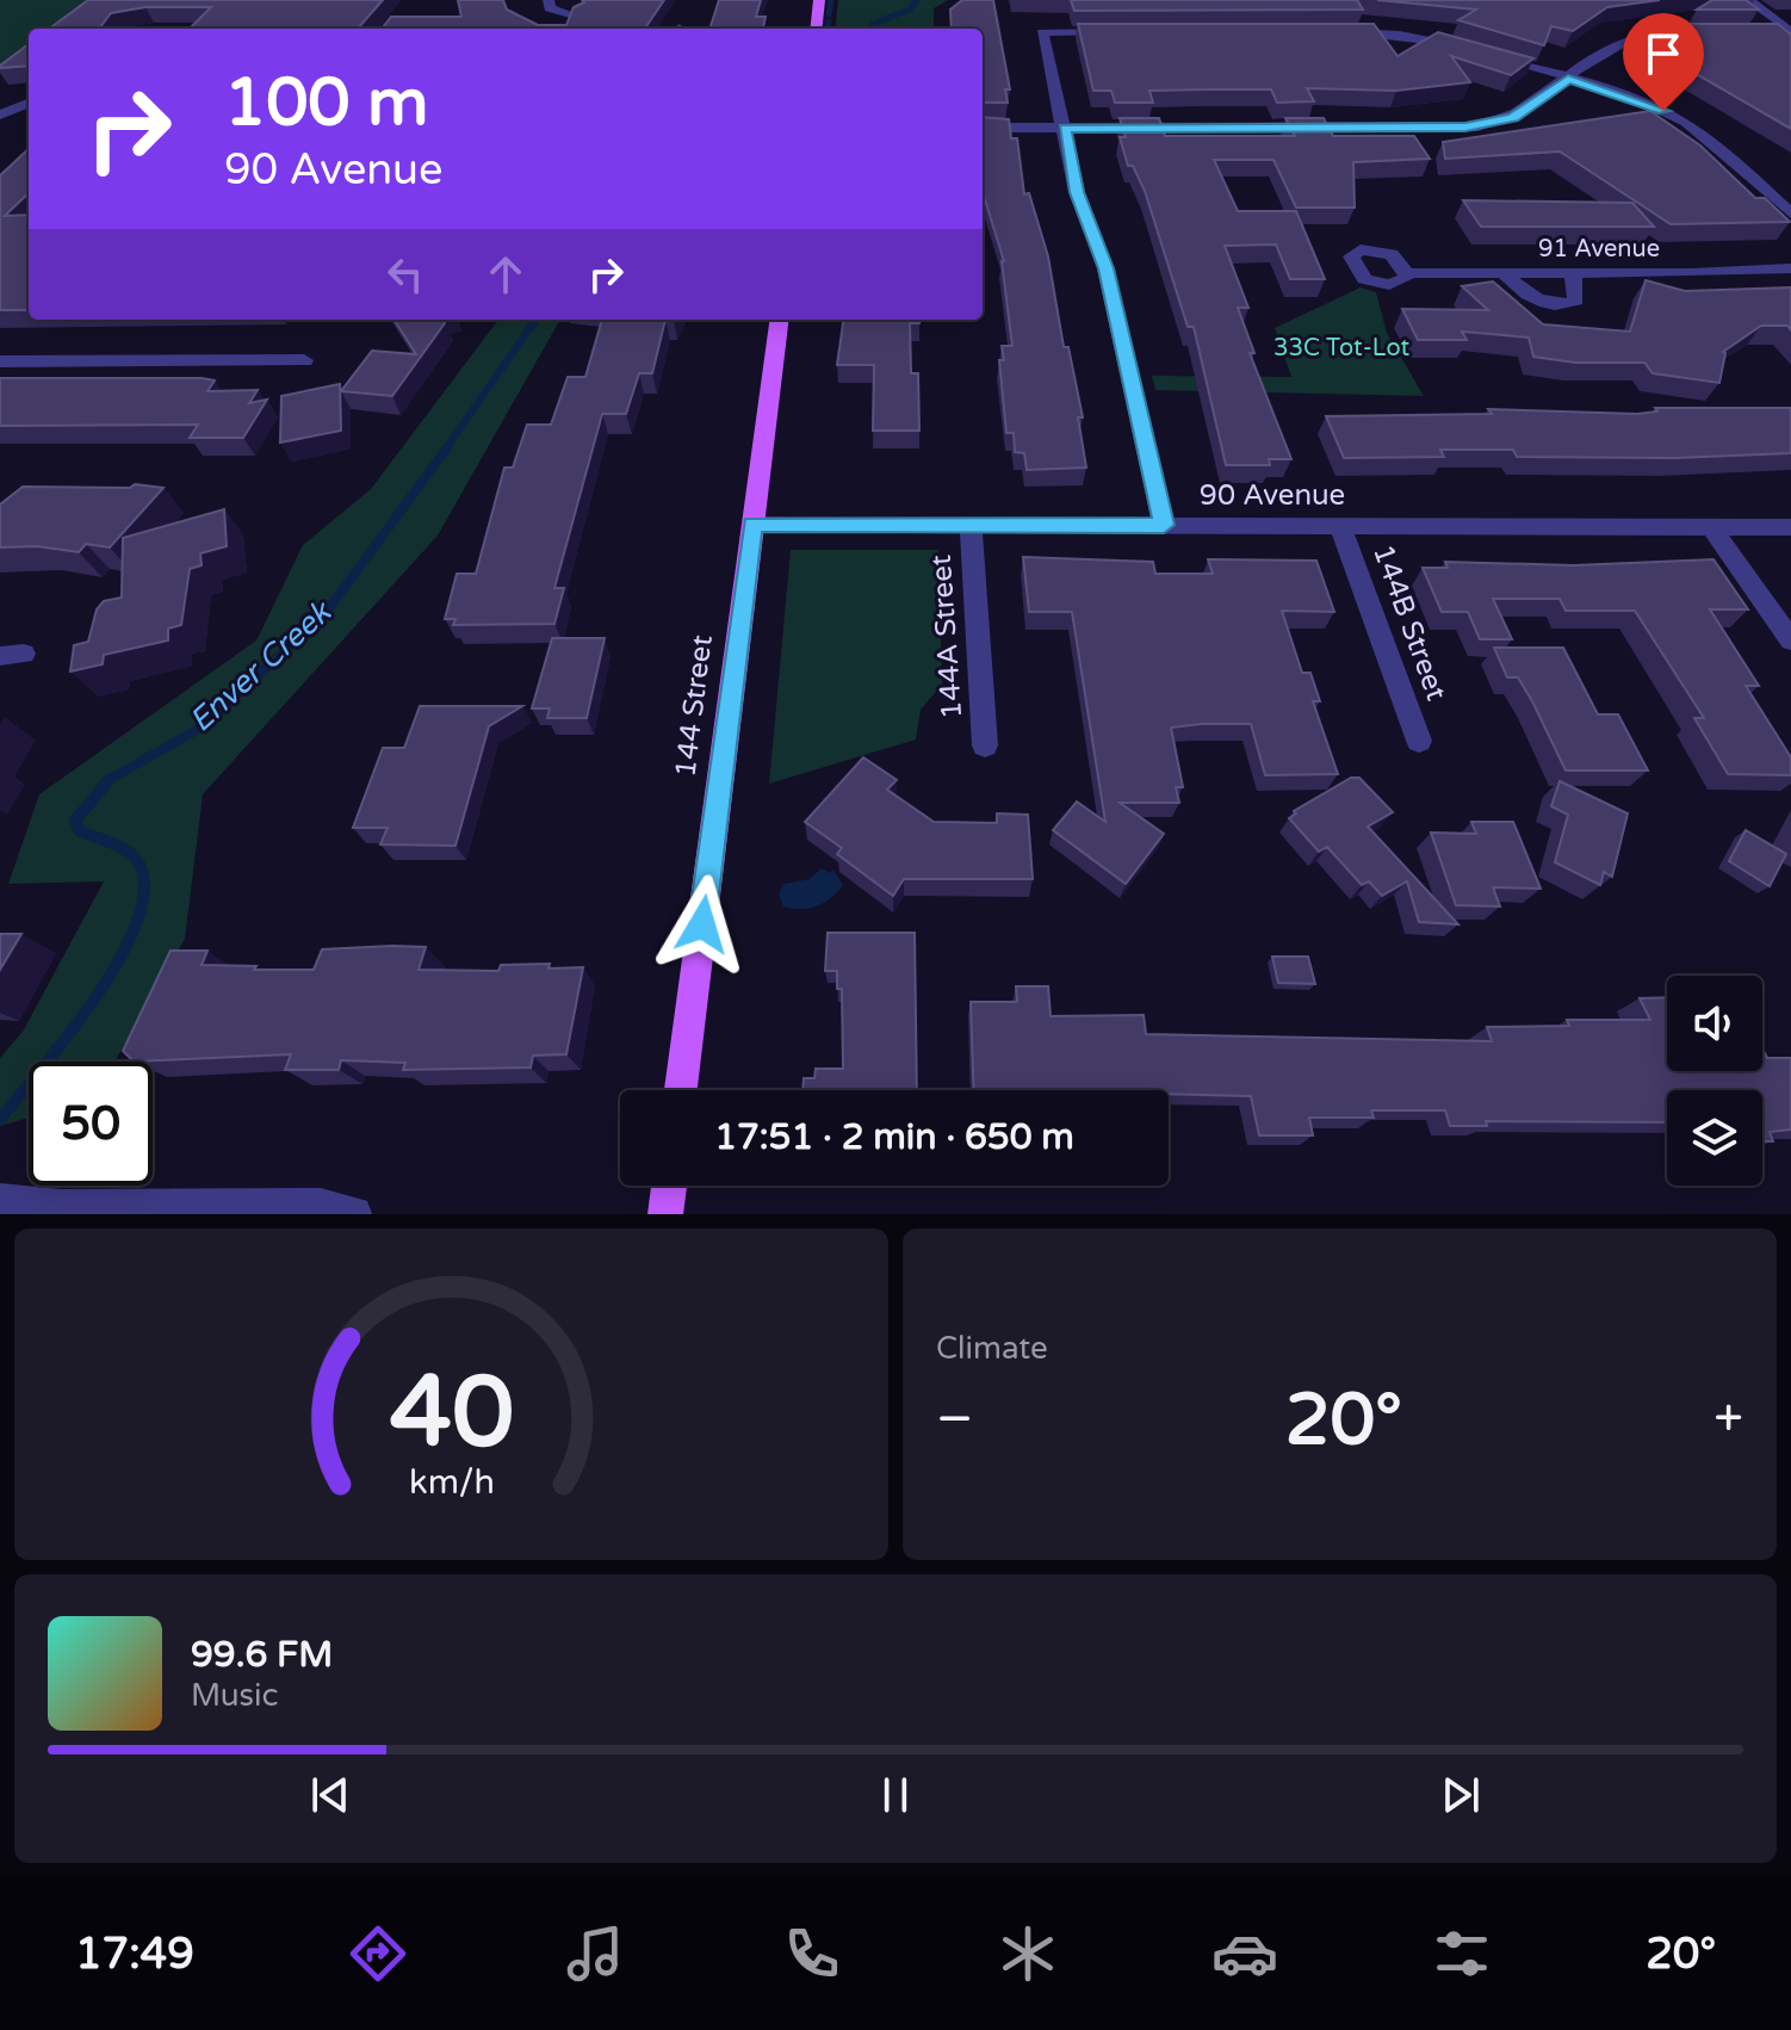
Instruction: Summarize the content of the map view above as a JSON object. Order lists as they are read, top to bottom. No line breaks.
{"streets":{"main road":["144 Street"],"street":["91 Avenue","90 Avenue","144B Street","144A Street"]},"crossings":[["90 Avenue","144B Street"],["90 Avenue","144A Street"],["90 Avenue","144 Street"]],"water":["Enver Creek"],"parks":["33C Tot-Lot"],"page":{"turn":["100 m","90 Avenue"],"limit":"50","trip":"17:51 · 2 min · 650 m","tile":"Climate","heat":["−","20°","+"],"song":["99.6 FM","Music"],"tabs":["17:49","20°"],"gauge":["40","km/h"]}}
